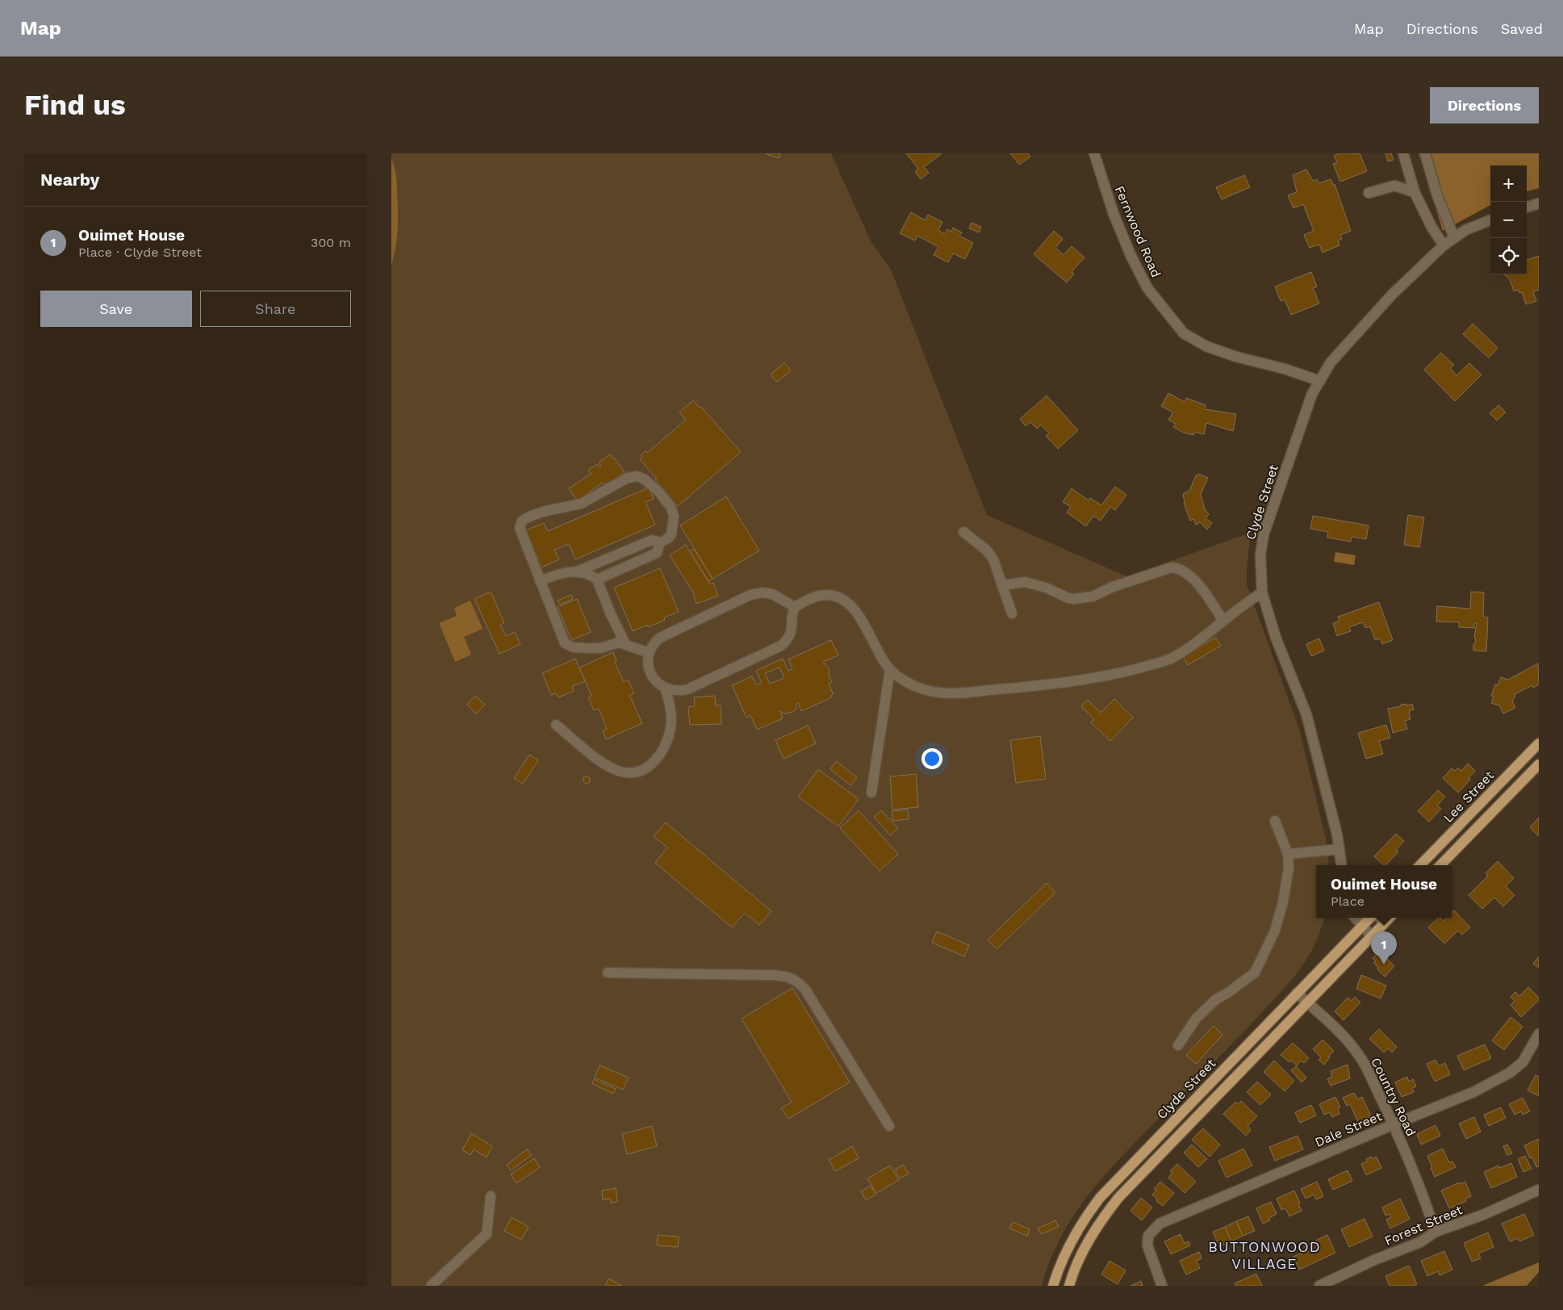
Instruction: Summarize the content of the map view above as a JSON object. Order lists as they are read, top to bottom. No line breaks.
{"streets":{"main road":["Clyde Street","Lee Street"],"street":["Fernwood Road","Country Road","Dale Street","Forest Street"]},"crossings":[["Fernwood Road","Clyde Street"],["Clyde Street","Country Road"],["Country Road","Dale Street"],["Country Road","Forest Street"]],"districts":["BUTTONWOOD VILLAGE"],"page":{"header":"Map","nav":["Map","Directions","Saved"],"buttons":["Directions",["Save","Share"]],"title":"Find us","heading":"Nearby","map_buttons":["+","−"],"list":[{"mark":"1","name":"Ouimet House","note":"Place · Clyde Street","value":"300 m"}],"popup":["Ouimet House","Place"],"pins":"1"}}
